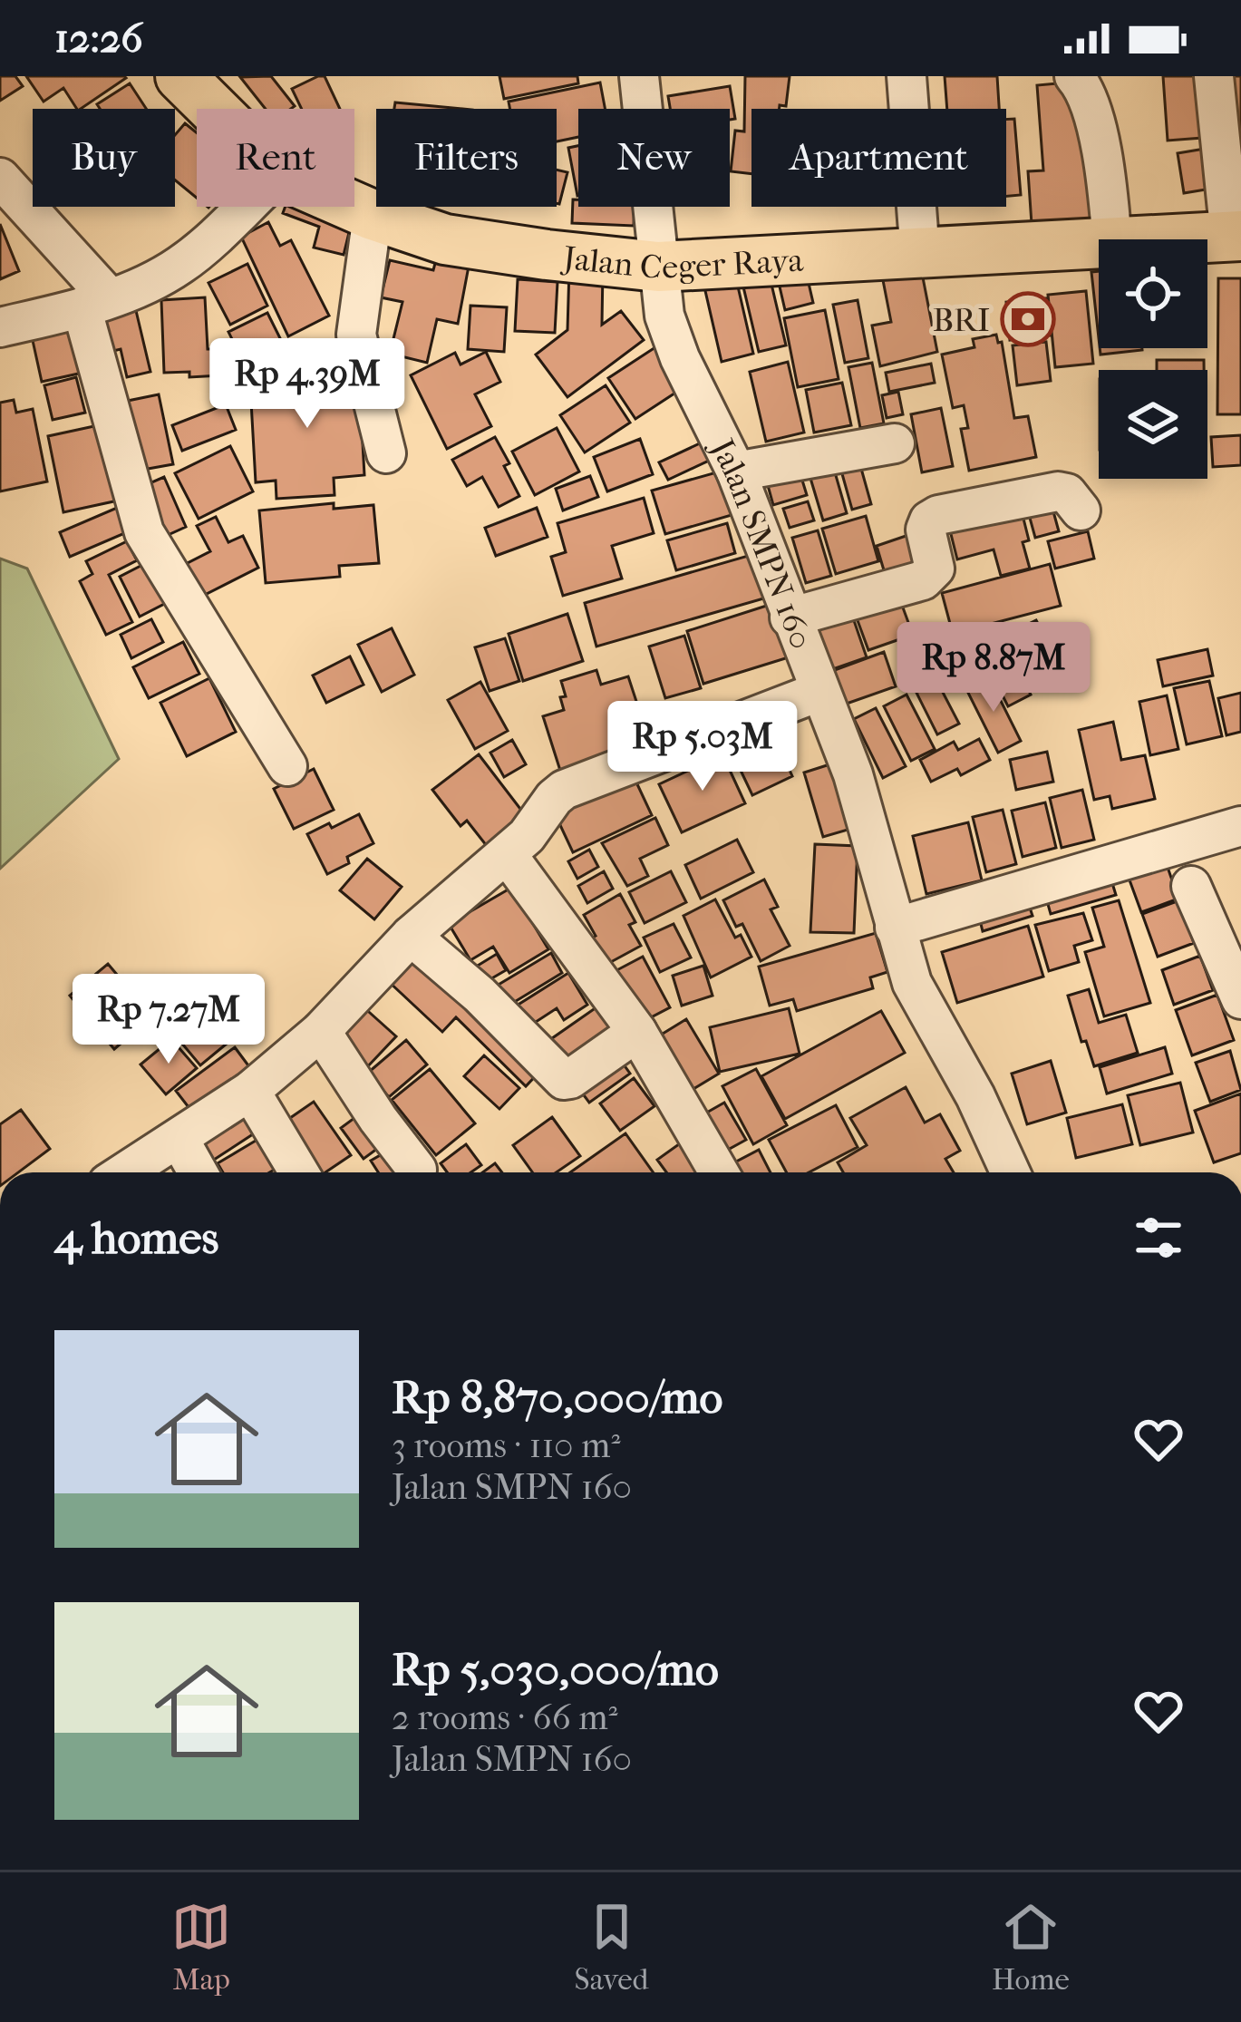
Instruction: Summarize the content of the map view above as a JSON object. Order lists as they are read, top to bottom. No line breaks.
{"streets":{"main road":["Jalan Ceger Raya"],"street":["Jalan SMPN 160"]},"crossings":[["Jalan Ceger Raya","Jalan SMPN 160"]],"places":{"bank":["BRI"]},"page":{"status":"12:26","chip":["Buy","Rent","Filters","New","Apartment"],"price":["Rp 4.39M","Rp 8.87M","Rp 5.03M","Rp 7.27M"],"heading":"4 homes","list":[{"name":"Rp 8,870,000/mo","note":"3 rooms · 110 m² · Jalan SMPN 160"},{"name":"Rp 5,030,000/mo","note":"2 rooms · 66 m² · Jalan SMPN 160"}],"tabs":["Map","Saved","Home"]}}
